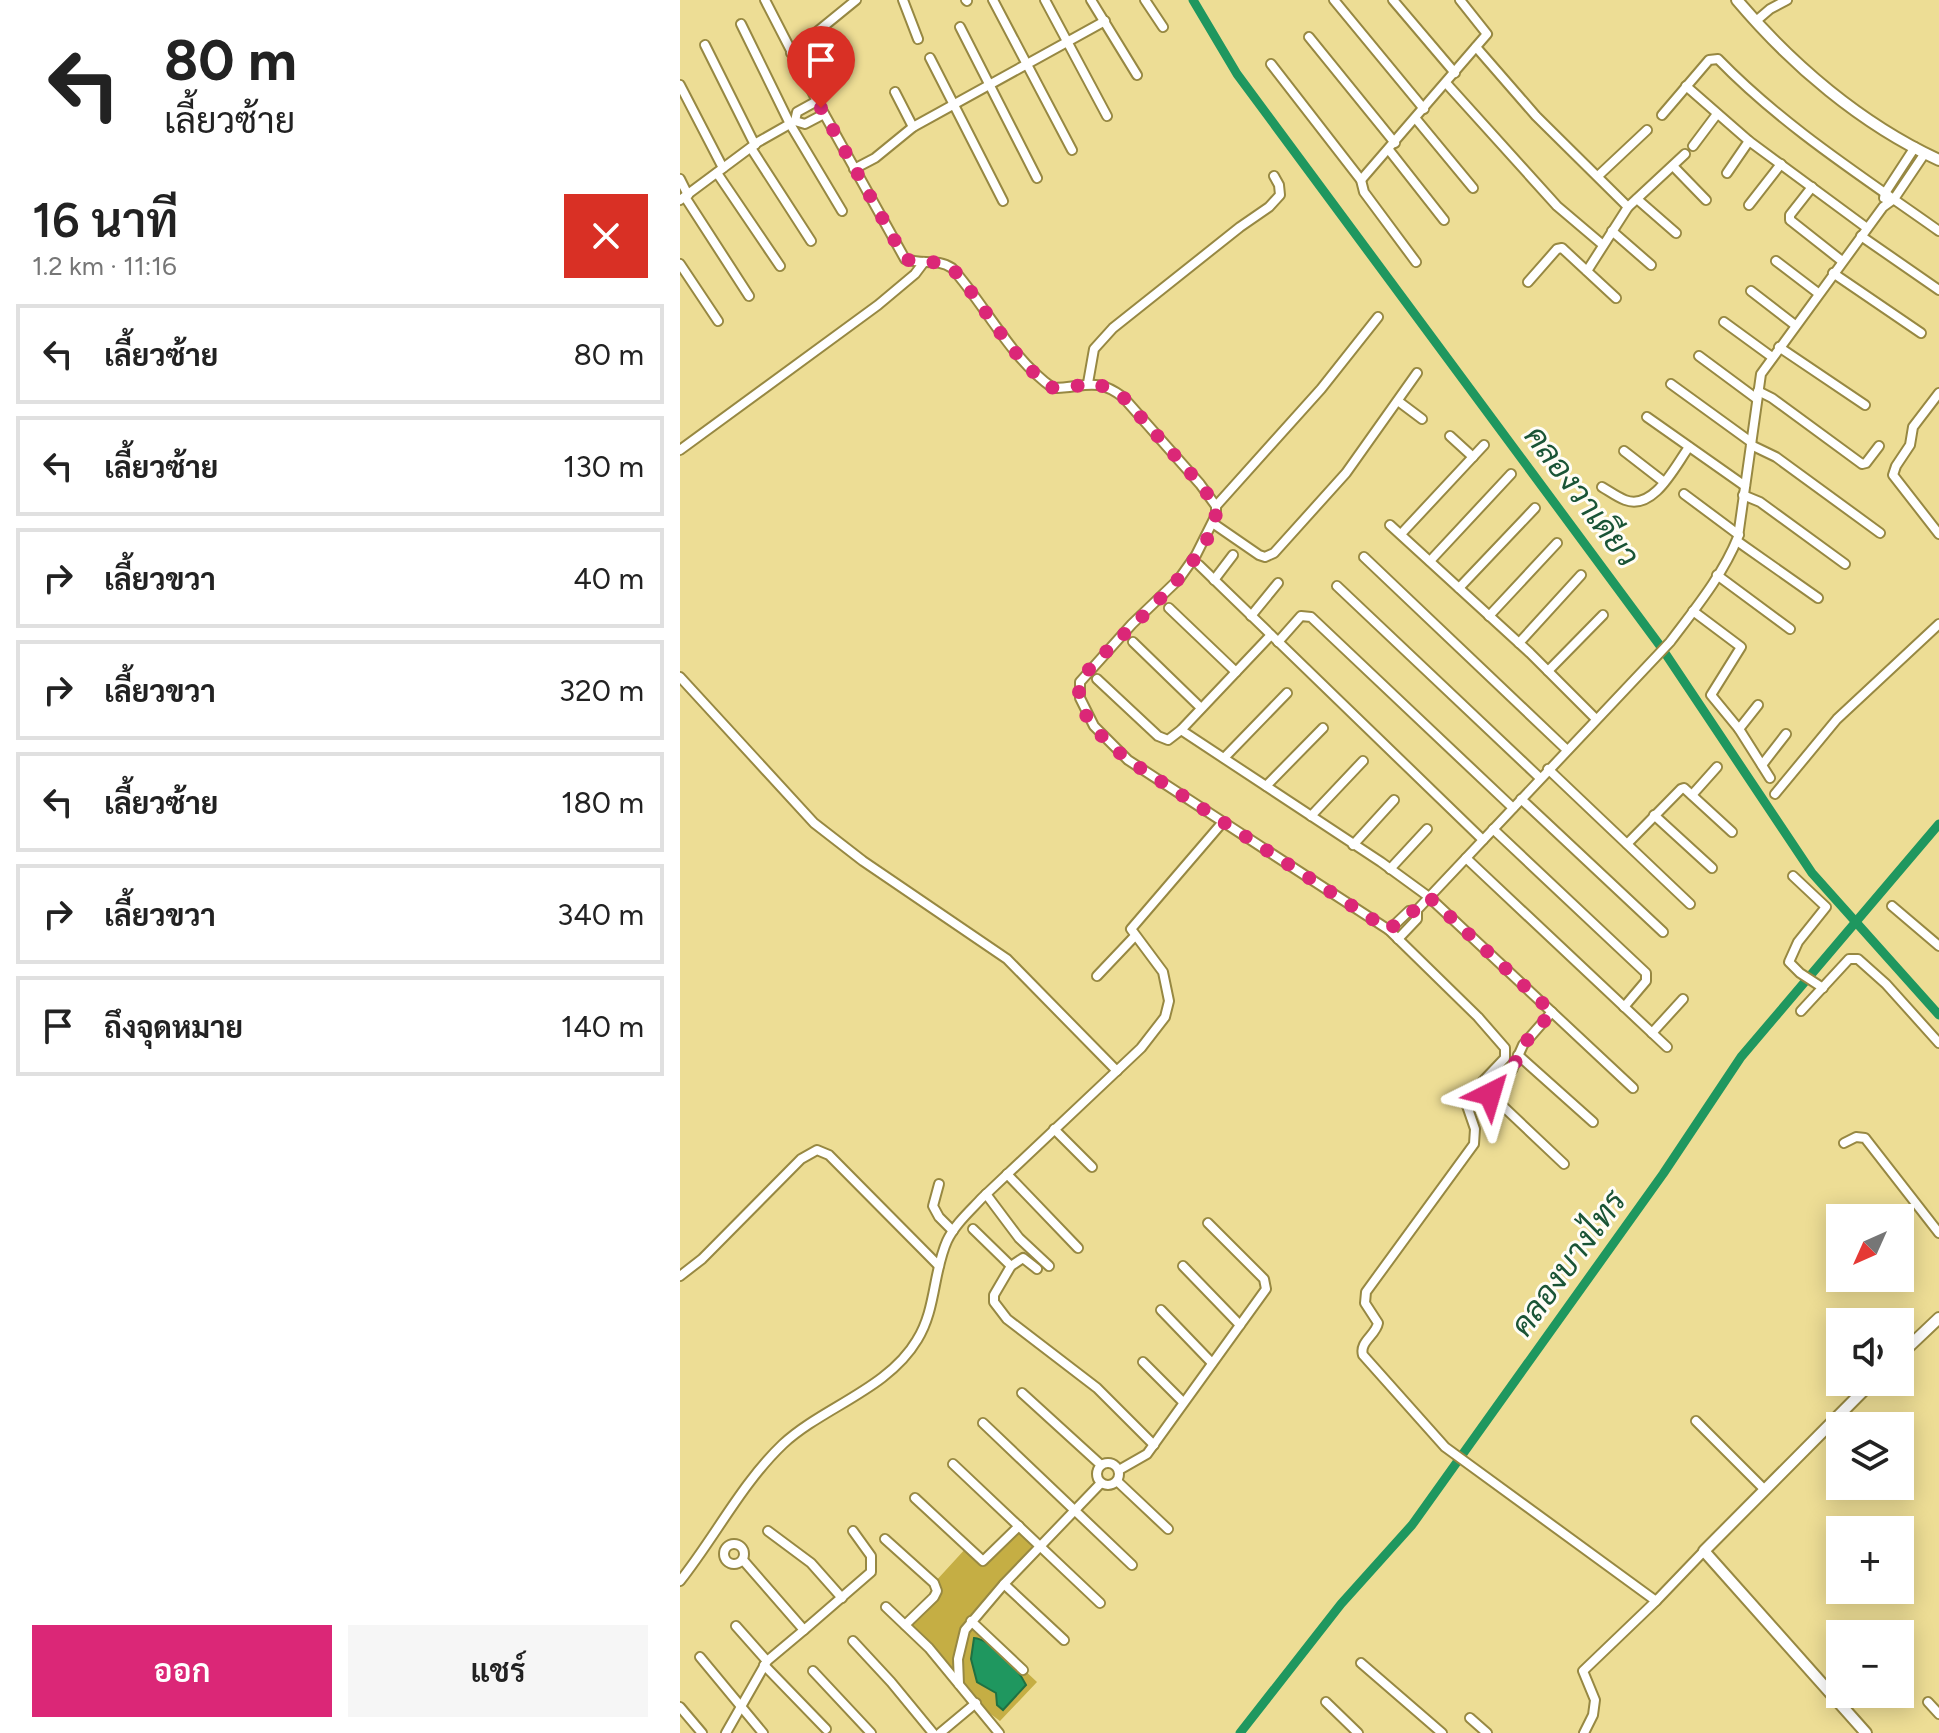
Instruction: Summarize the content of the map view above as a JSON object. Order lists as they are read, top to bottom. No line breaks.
{"water":["คลองวาเดียว","คลองบางไทร"],"north":"bottom left","page":{"turn":["80 m","เลี้ยวซ้าย"],"heading":["16 นาที","1.2 km · 11:16"],"list":[{"name":"เลี้ยวซ้าย","value":"80 m"},{"name":"เลี้ยวซ้าย","value":"130 m"},{"name":"เลี้ยวขวา","value":"40 m"},{"name":"เลี้ยวขวา","value":"320 m"},{"name":"เลี้ยวซ้าย","value":"180 m"},{"name":"เลี้ยวขวา","value":"340 m"},{"name":"ถึงจุดหมาย","value":"140 m"}],"map_buttons":["+","−"],"buttons":["ออก","แชร์"]}}
